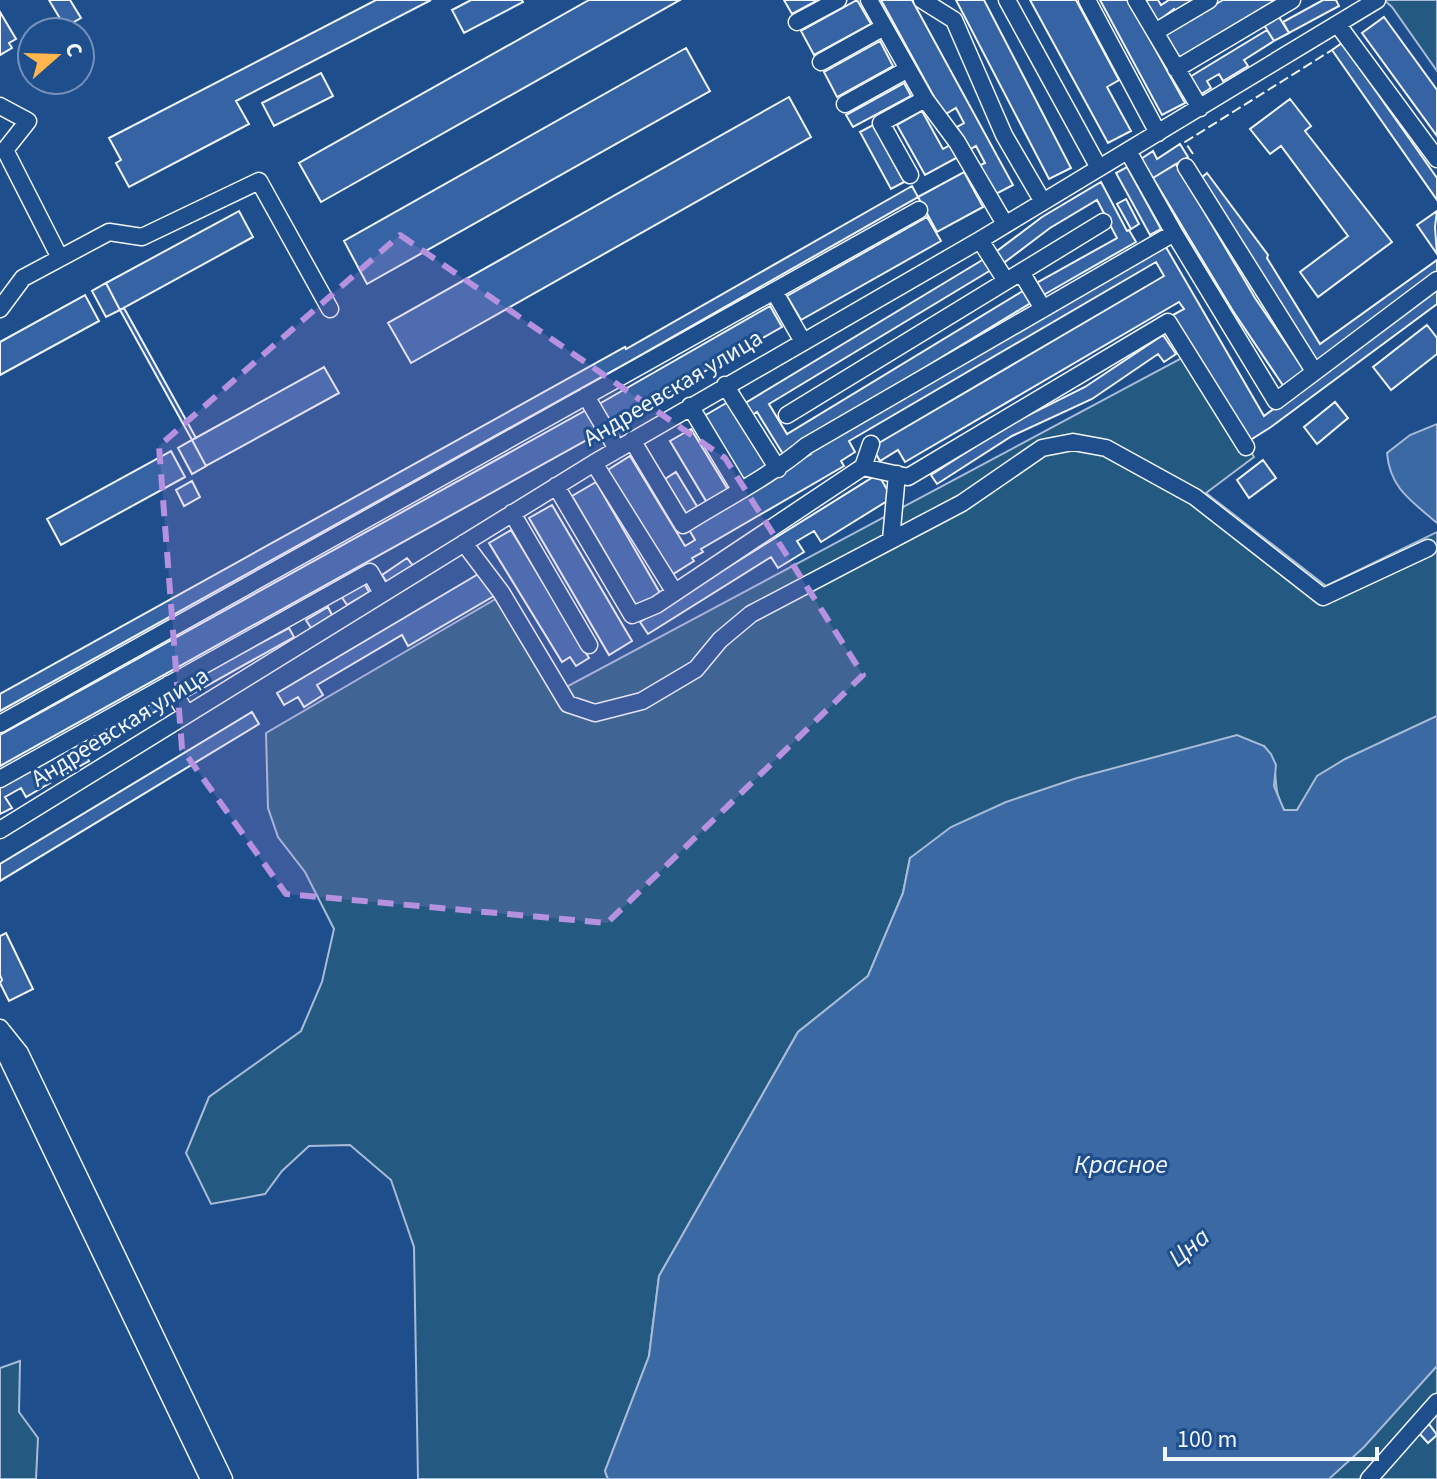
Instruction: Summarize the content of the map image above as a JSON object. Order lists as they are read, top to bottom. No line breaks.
{"streets":{"street":["Андреевская улица"]},"water":["Красное","Цна"],"scale_bar":"100 m","north":"right"}
